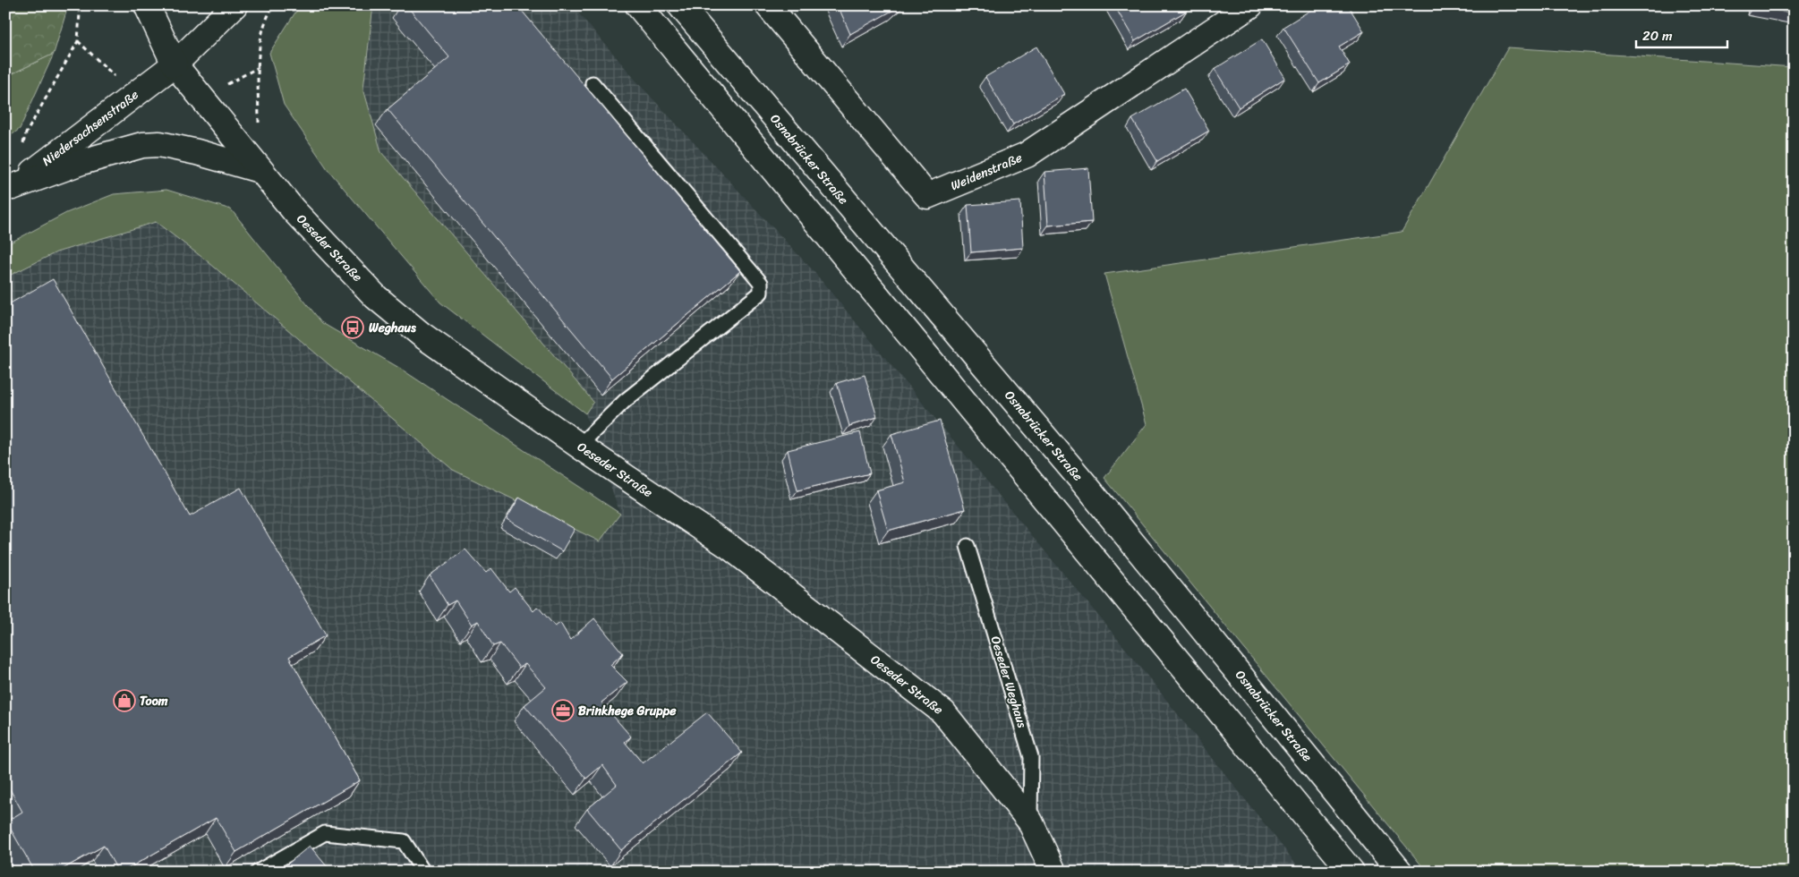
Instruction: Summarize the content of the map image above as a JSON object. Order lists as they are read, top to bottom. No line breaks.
{"streets":{"main road":["Niedersachsenstraße","Osnabrücker Straße","Weidenstraße","Oeseder Straße"],"lane":["Oeseder Weghaus"]},"crossings":[["Niedersachsenstraße","Oeseder Straße"],["Oeseder Straße","Oeseder Weghaus"]],"places":{"bus stop":["Weghaus"],"shop":["Toom"],"office":["Brinkhege Gruppe"]},"scale_bar":"20 m"}
